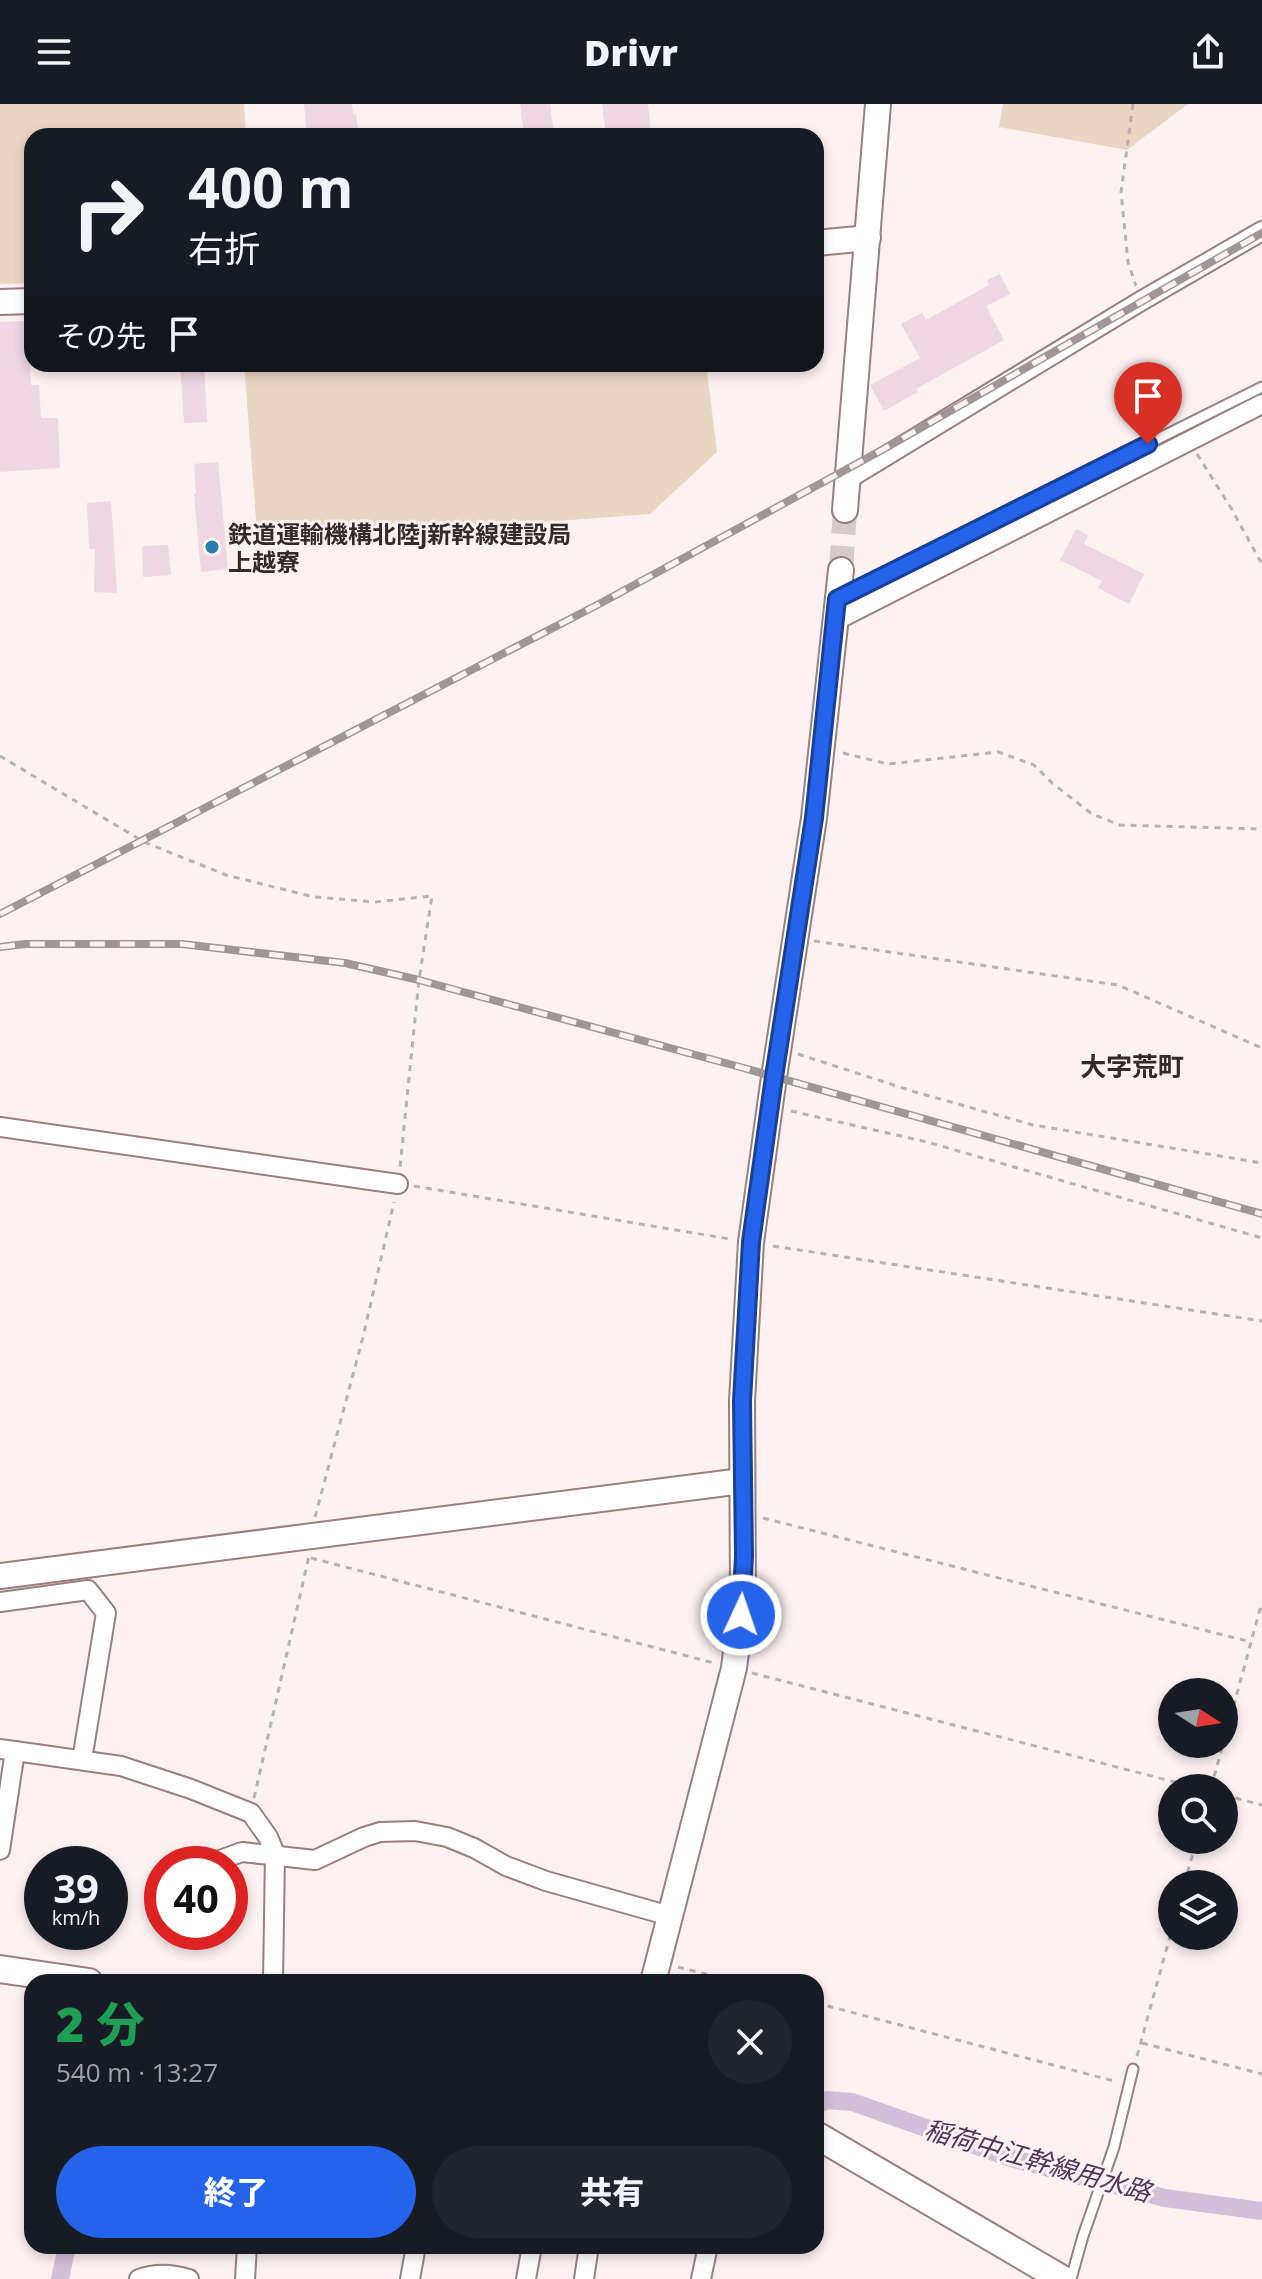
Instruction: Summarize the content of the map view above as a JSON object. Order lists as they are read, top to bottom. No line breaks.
{"districts":["大字荒町"],"water":["稲荷中江幹線用水路"],"places":["鉄道運輸機構北陸j新幹線建設局 上越寮"],"north":"right","page":{"header":"Drivr","turn":["400 m","右折"],"then":"その先","speed":"39 km/h","limit":"40","heading":["2 分","540 m · 13:27"],"buttons":["終了","共有"]}}
